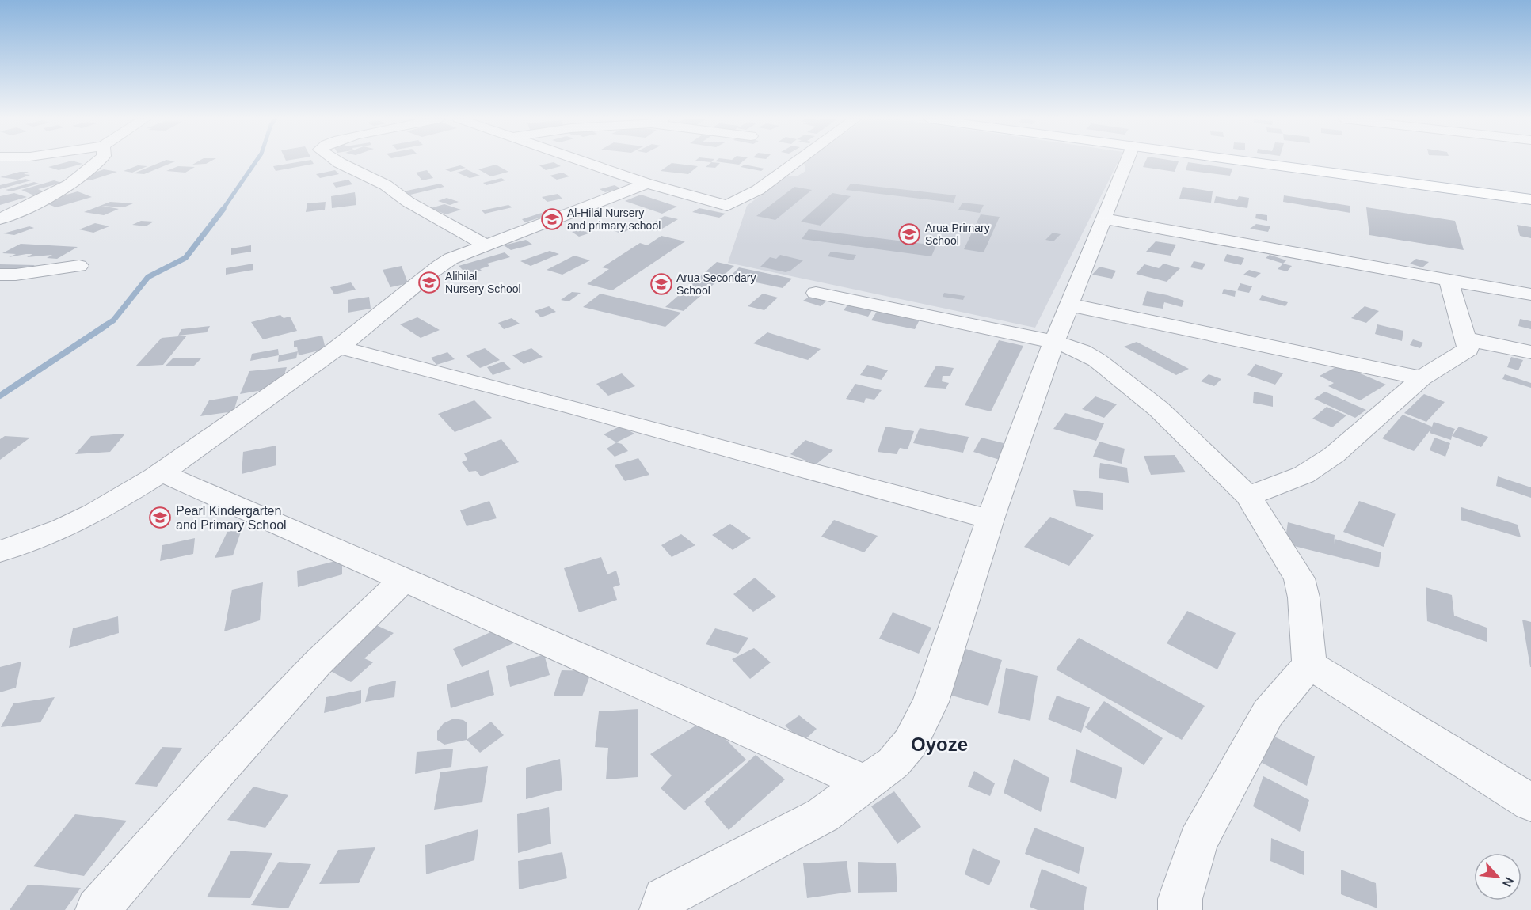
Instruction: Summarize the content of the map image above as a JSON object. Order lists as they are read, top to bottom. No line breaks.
{"districts":["Oyoze"],"places":{"school or university":["Al-Hilal Nursery and primary school","Arua Primary School","Alihilal Nursery School","Arua Secondary School","Pearl Kindergarten and Primary School"]},"north":"bottom right"}
